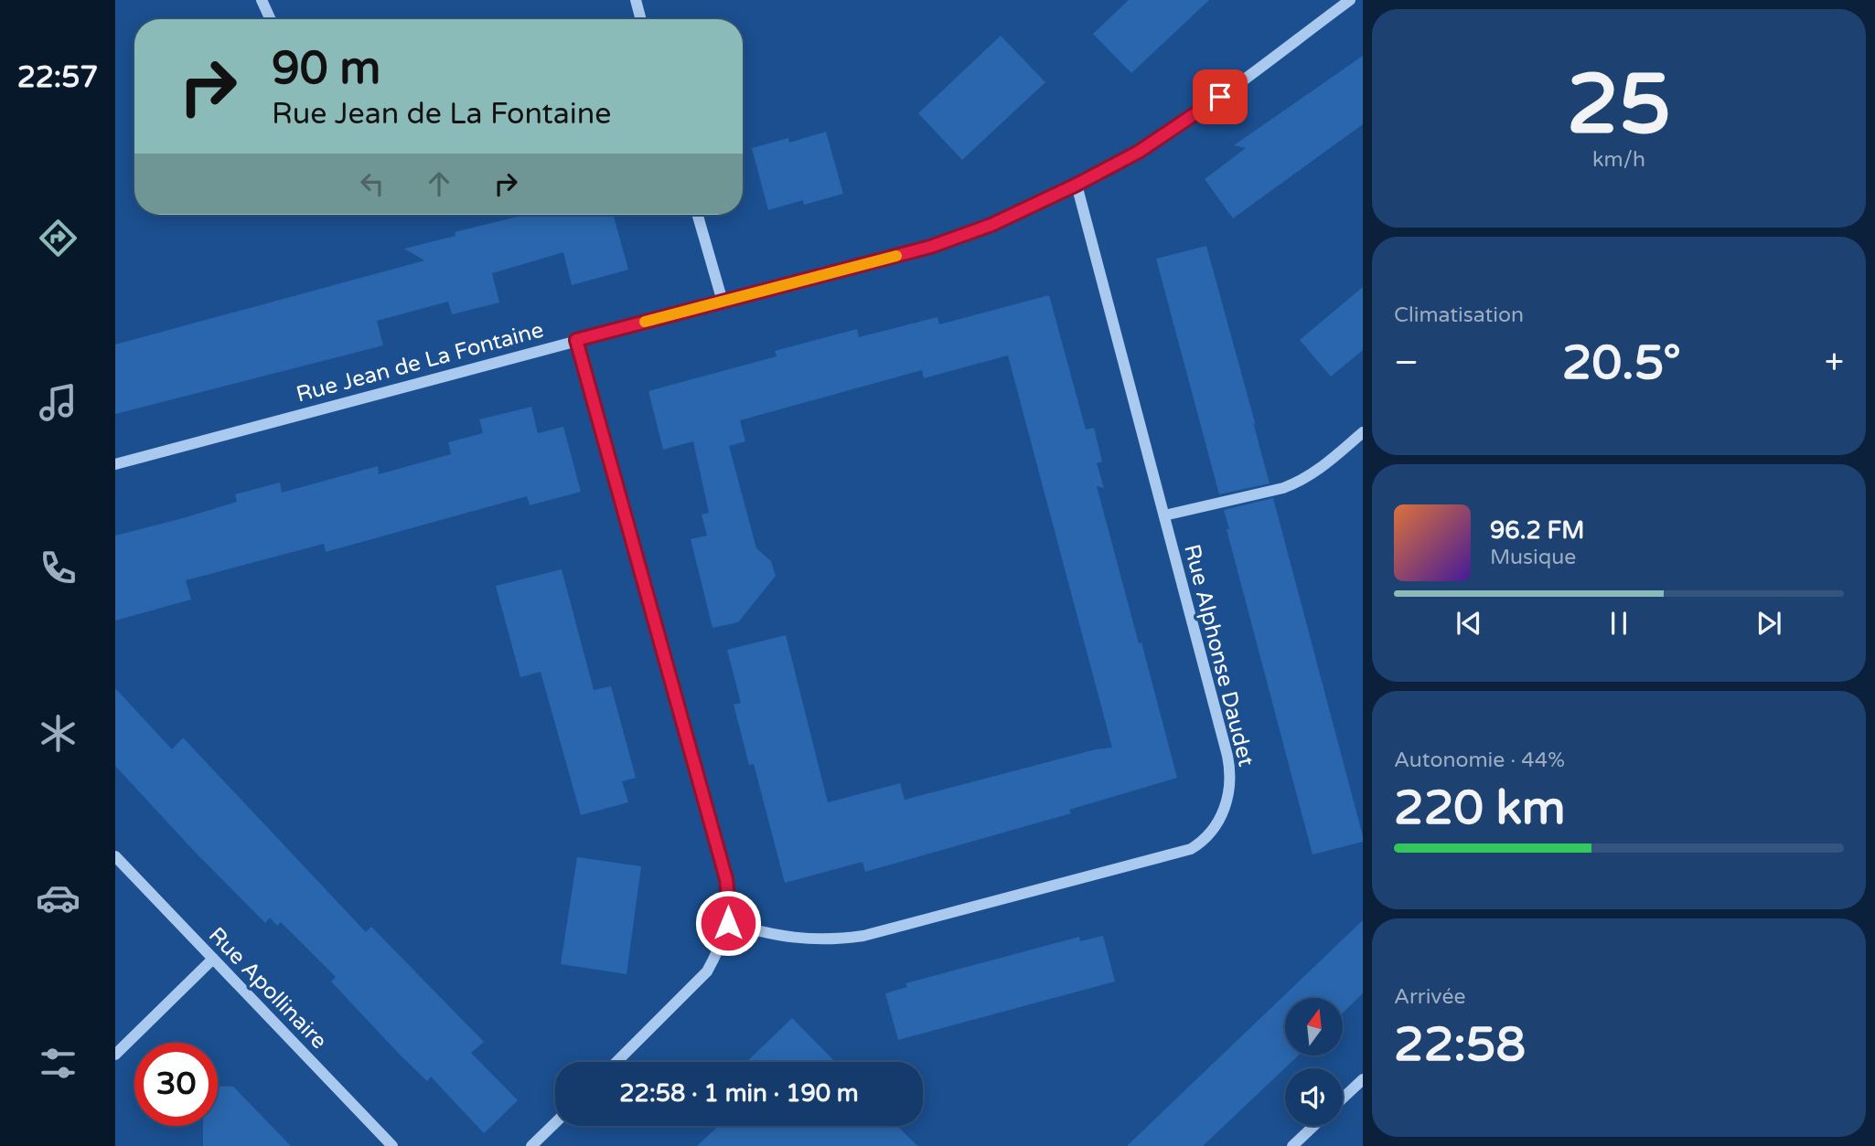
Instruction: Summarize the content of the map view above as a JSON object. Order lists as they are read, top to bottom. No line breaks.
{"streets":{"street":["Rue Jean de La Fontaine","Rue Alphonse Daudet","Rue Apollinaire"]},"crossings":[["Rue Jean de La Fontaine","Rue Alphonse Daudet"]],"north":"top","page":{"tabs":"22:57","tile":[["25","km/h"],"Climatisation",["Autonomie · 44%","220 km"],["Arrivée","22:58"]],"turn":["90 m","Rue Jean de La Fontaine"],"heat":["−","20.5°","+"],"song":["96.2 FM","Musique"],"limit":"30","trip":"22:58 · 1 min · 190 m"}}
